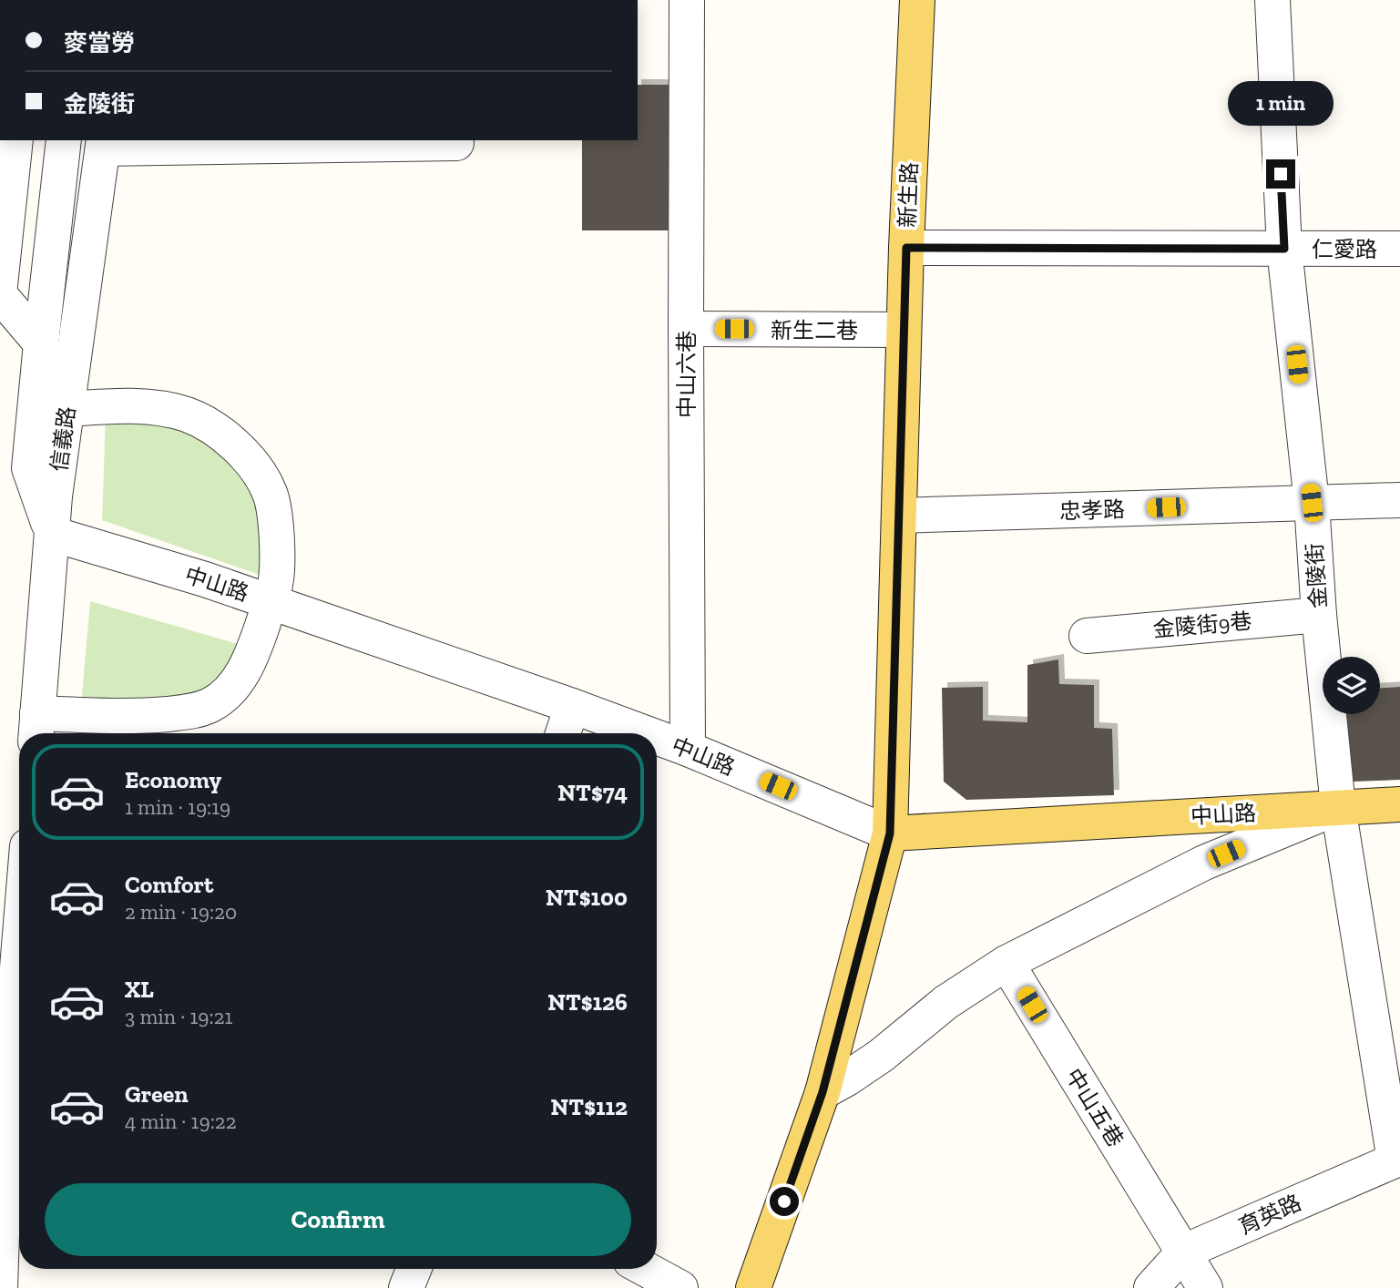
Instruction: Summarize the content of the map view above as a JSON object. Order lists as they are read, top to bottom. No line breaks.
{"streets":{"main road":["新生路","中山路"],"street":["仁愛路","新生二巷","中山六巷","信義路","忠孝路","金陵街","金陵街9巷","中山五巷","育英路"]},"crossings":[["新生路","仁愛路"],["新生路","新生二巷"],["新生路","忠孝路"],["新生路","中山路"],["仁愛路","金陵街"],["新生二巷","中山六巷"],["中山六巷","中山路"],["信義路","中山路"],["忠孝路","金陵街"],["金陵街","中山路"],["金陵街","金陵街9巷"],["金陵街","育英路"],["中山路","中山五巷"],["中山五巷","育英路"]],"page":{"banner":["麥當勞","金陵街"],"bubble":"1 min","list":[{"name":"Economy","note":"1 min · 19:19","value":"NT$74"},{"name":"Comfort","note":"2 min · 19:20","value":"NT$100"},{"name":"XL","note":"3 min · 19:21","value":"NT$126"},{"name":"Green","note":"4 min · 19:22","value":"NT$112"}],"buttons":"Confirm"}}
